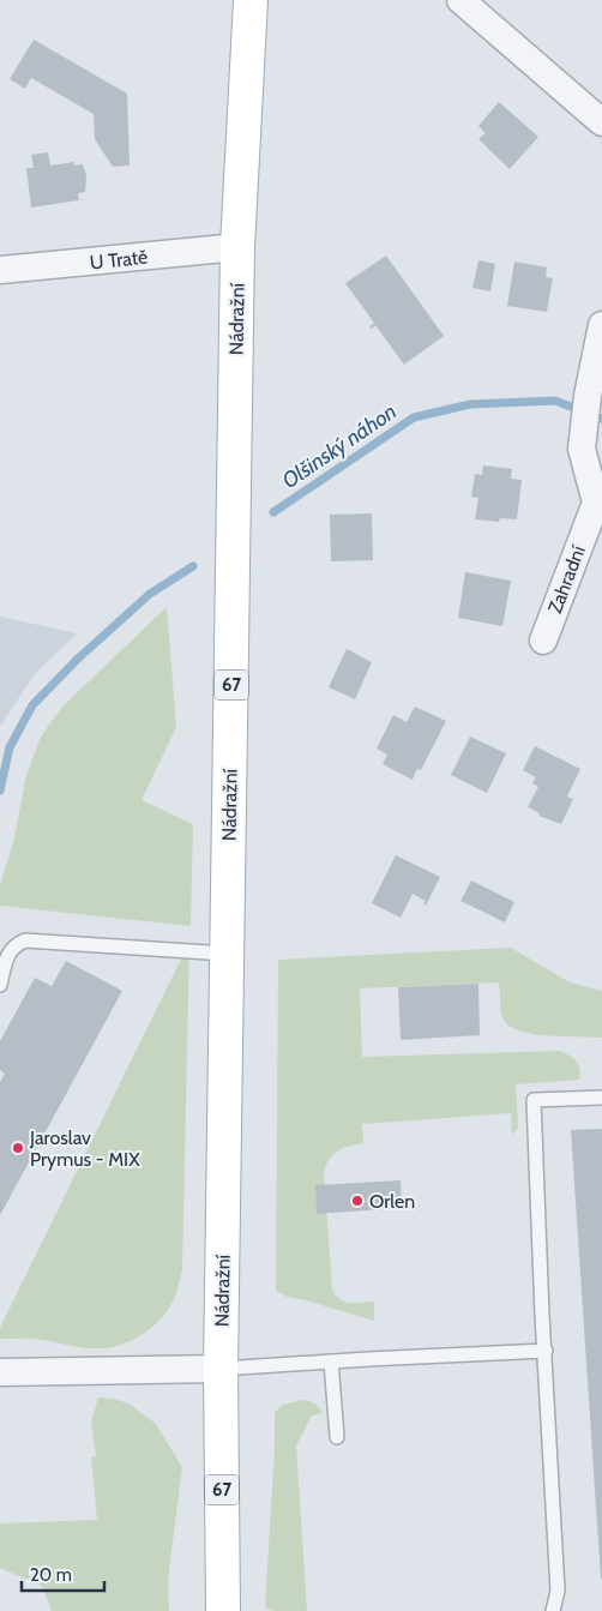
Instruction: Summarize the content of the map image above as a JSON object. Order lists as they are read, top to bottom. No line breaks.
{"streets":{"main road":["Nádražní","67"],"street":["U Tratě","Zahradní"]},"crossings":[["U Tratě","Nádražní"]],"water":["Olšinský náhon"],"places":["Jaroslav Prymus - MIX","Orlen"],"scale_bar":"20 m"}
